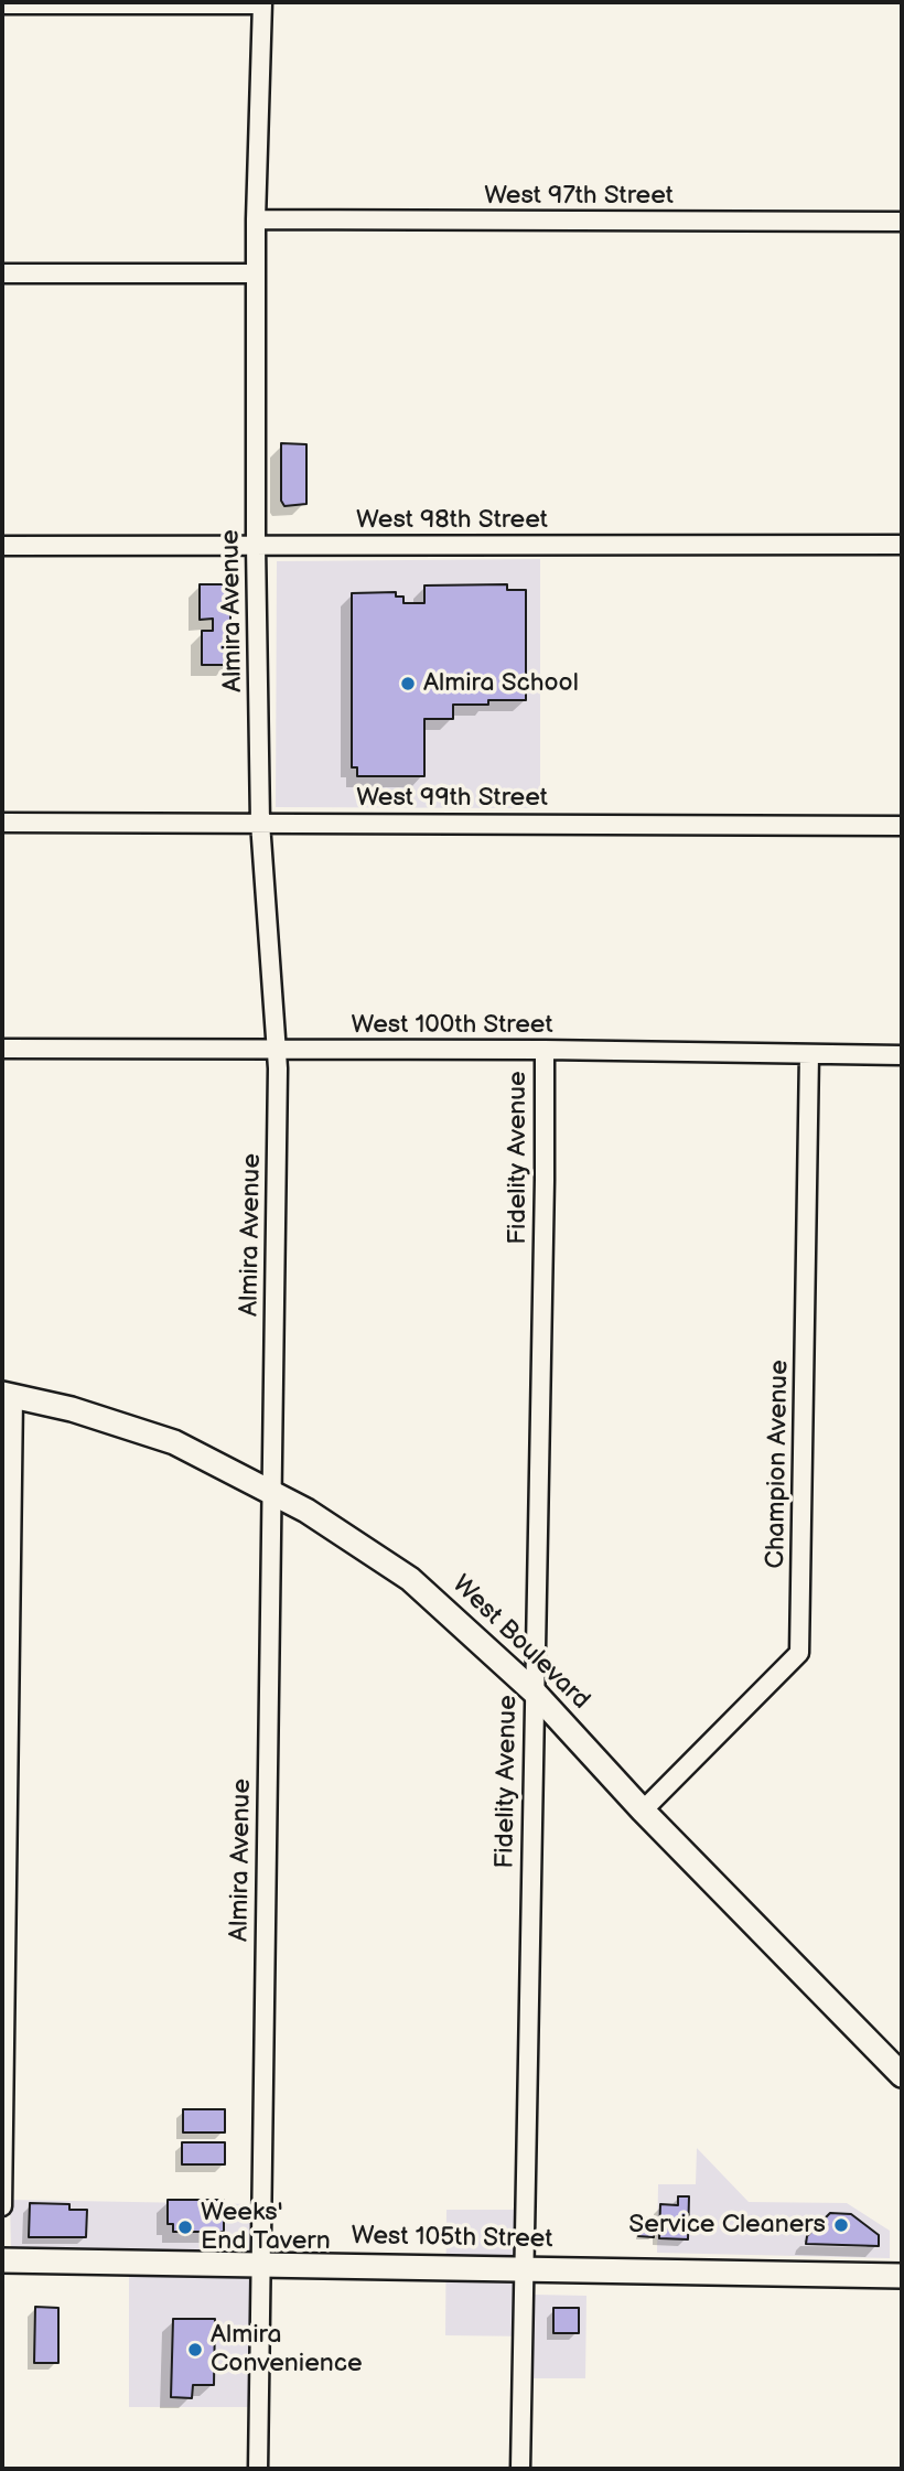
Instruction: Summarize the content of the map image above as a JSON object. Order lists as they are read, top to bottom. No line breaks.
{"streets":{"street":["West 97th Street","West 98th Street","Almira Avenue","West 99th Street","West 100th Street","Fidelity Avenue","Champion Avenue","West Boulevard","West 105th Street"]},"crossings":[["West 97th Street","Almira Avenue"],["West 98th Street","Almira Avenue"],["Almira Avenue","West 99th Street"],["Almira Avenue","West 100th Street"],["Almira Avenue","West Boulevard"],["Almira Avenue","West 105th Street"],["West 100th Street","Fidelity Avenue"],["West 100th Street","Champion Avenue"],["Fidelity Avenue","West Boulevard"],["Fidelity Avenue","West 105th Street"],["Champion Avenue","West Boulevard"]],"places":["Almira School","Service Cleaners","Weeks' End Tavern","Almira Convenience"]}
